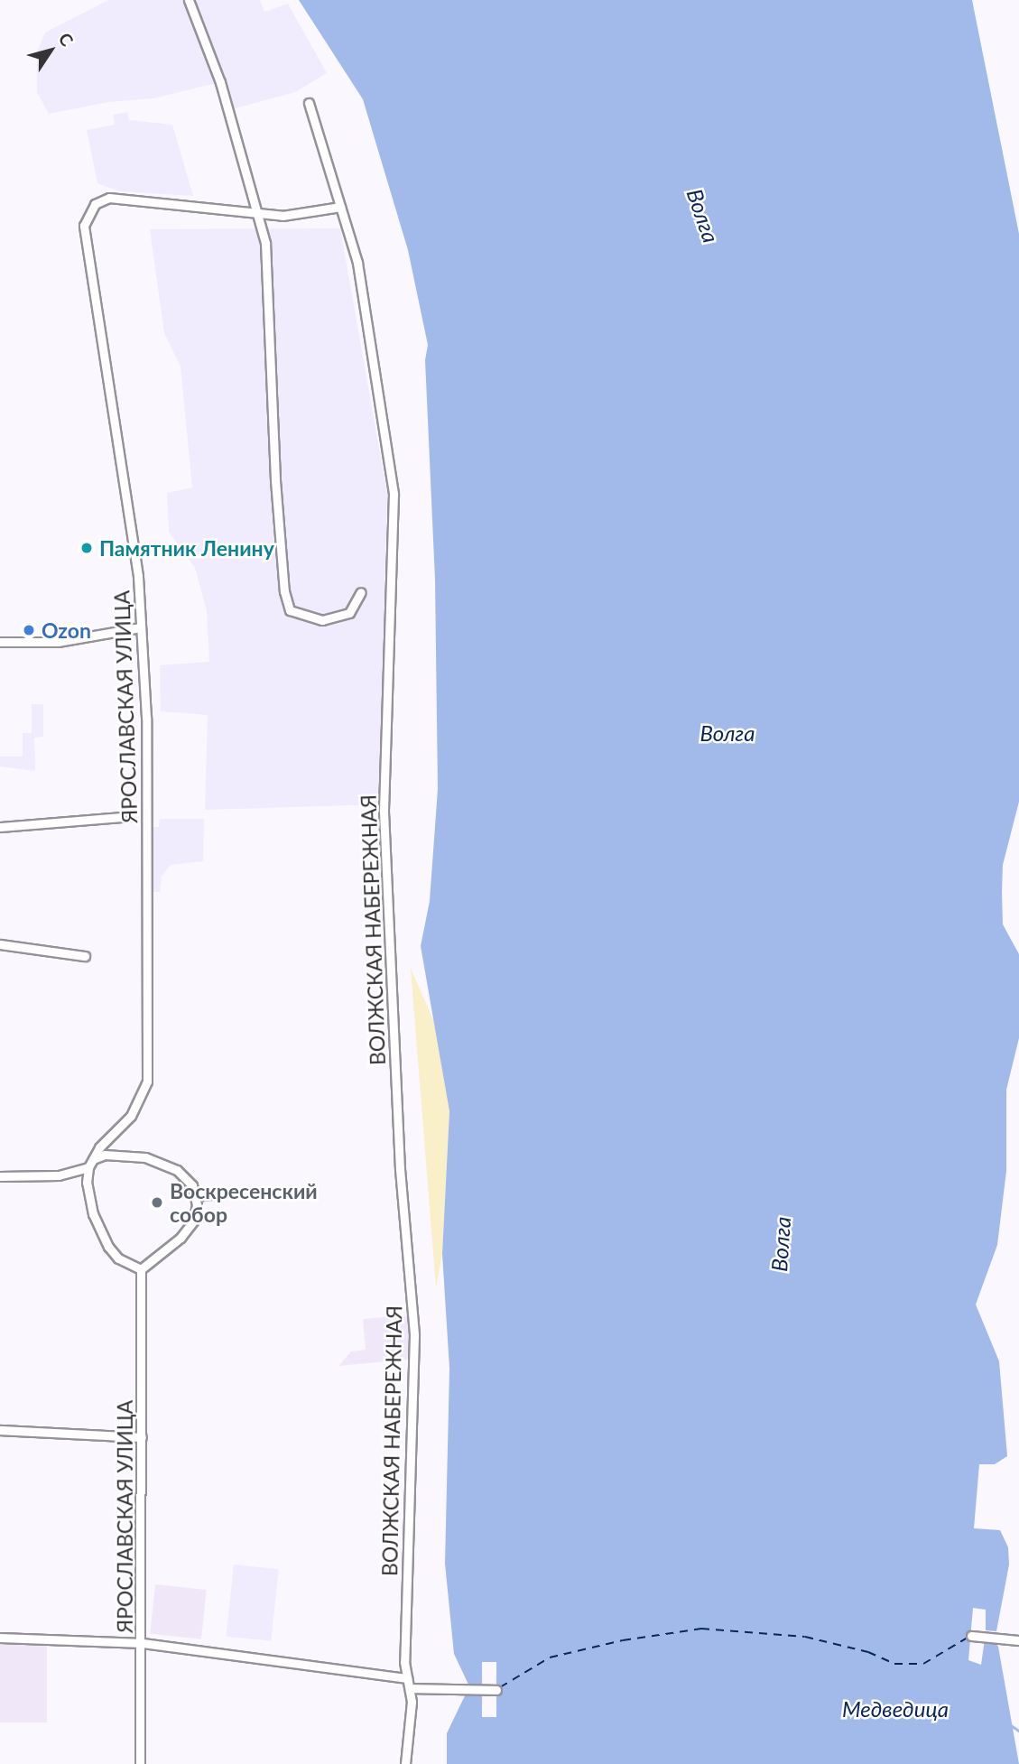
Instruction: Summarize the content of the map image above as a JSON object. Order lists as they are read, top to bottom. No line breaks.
{"streets":{"street":["ЯРОСЛАВСКАЯ УЛИЦА","ВОЛЖСКАЯ НАБЕРЕЖНАЯ"]},"crossings":[["ЯРОСЛАВСКАЯ УЛИЦА","ВОЛЖСКАЯ НАБЕРЕЖНАЯ"]],"water":["Волга","Медведица"],"places":["Памятник Ленину","Ozon","Воскресенский собор"],"north":"top right"}
